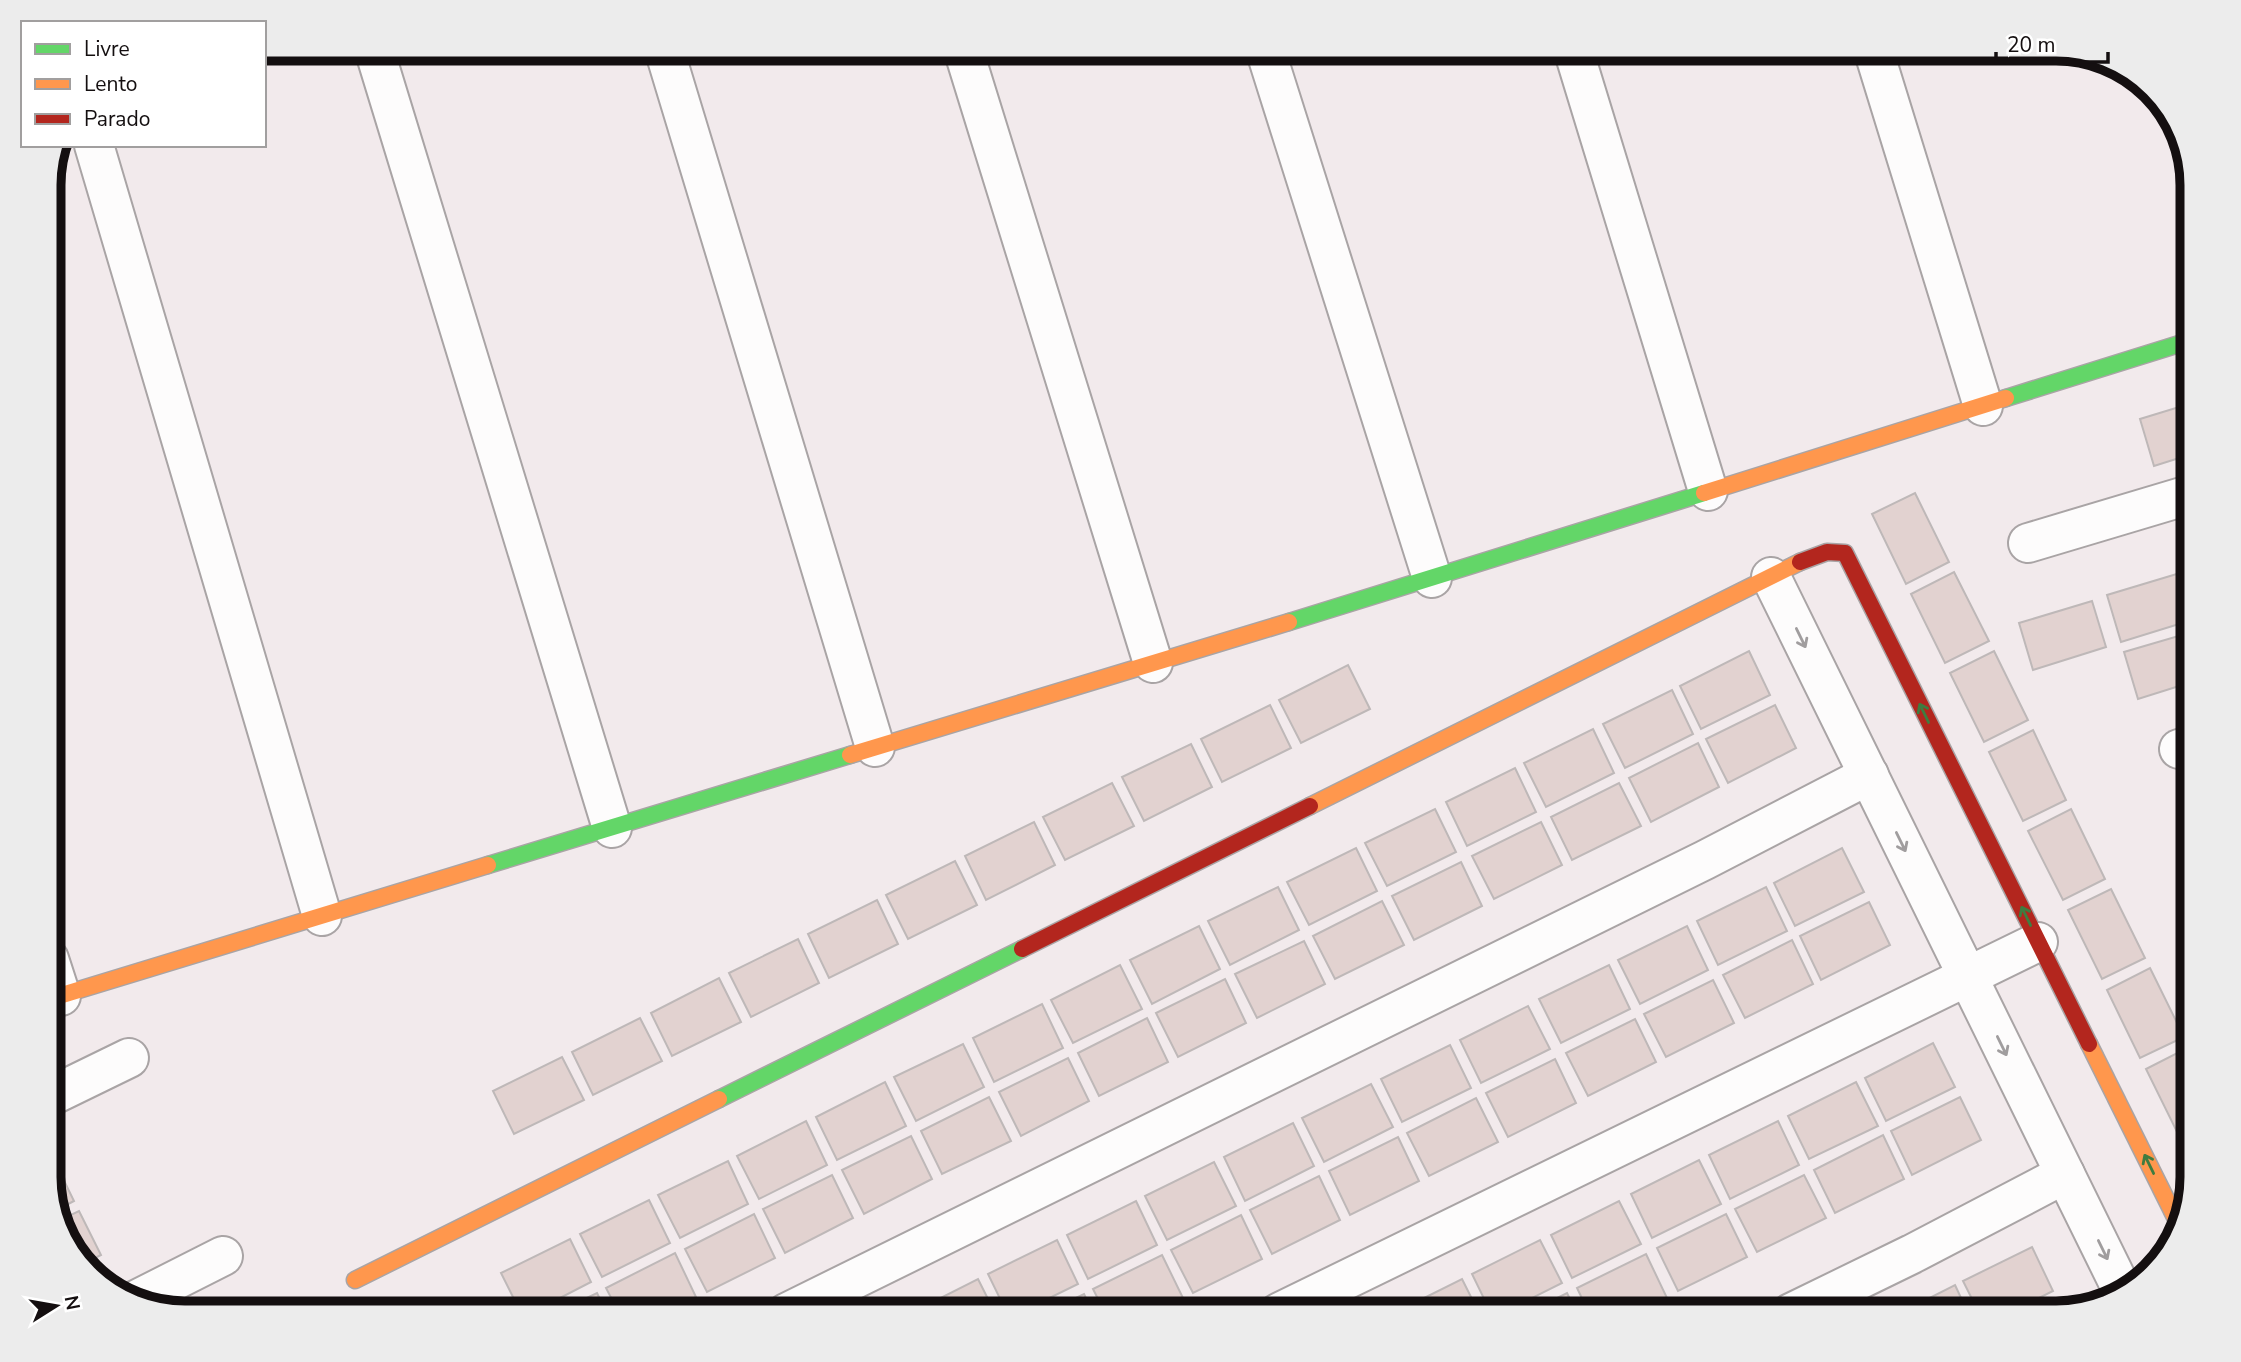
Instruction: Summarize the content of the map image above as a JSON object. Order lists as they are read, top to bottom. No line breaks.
{"legend":["Livre","Lento","Parado"],"scale_bar":"20 m","north":"right"}
